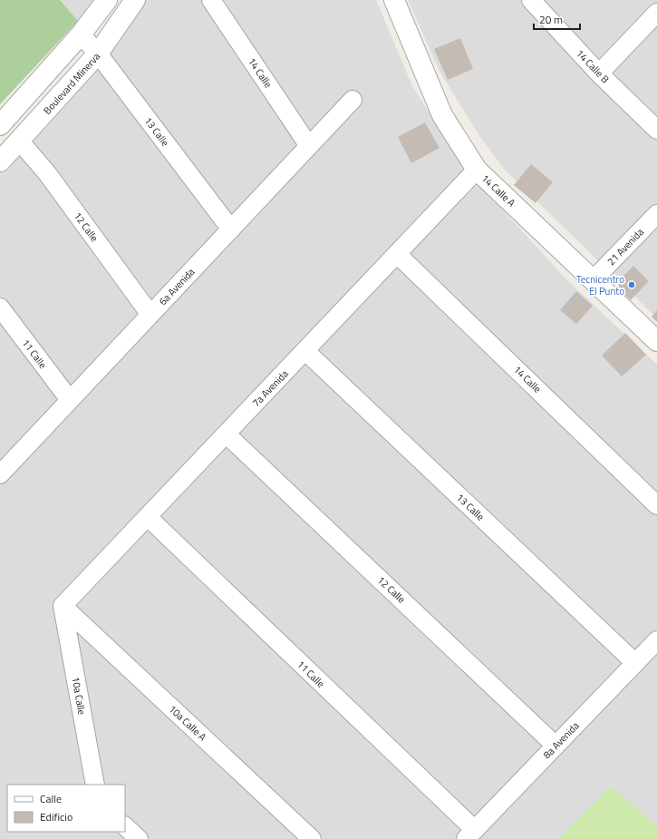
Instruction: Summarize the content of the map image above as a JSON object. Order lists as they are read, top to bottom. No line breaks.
{"streets":{"street":["14 Calle B","14 Calle","Boulevard Minerva","13 Calle","14 Calle A","12 Calle","21 Avenida","6a Avenida","11 Calle","7a Avenida","10a Calle","10a Calle A","8a Avenida"]},"crossings":[["14 Calle","6a Avenida"],["14 Calle","7a Avenida"],["Boulevard Minerva","13 Calle"],["Boulevard Minerva","12 Calle"],["13 Calle","6a Avenida"],["13 Calle","7a Avenida"],["13 Calle","8a Avenida"],["14 Calle A","21 Avenida"],["14 Calle A","7a Avenida"],["12 Calle","6a Avenida"],["12 Calle","7a Avenida"],["12 Calle","8a Avenida"],["6a Avenida","11 Calle"],["11 Calle","7a Avenida"],["11 Calle","8a Avenida"],["7a Avenida","10a Calle"],["7a Avenida","10a Calle A"],["10a Calle","10a Calle A"]],"places":["Tecnicentro El Punto"],"legend":["Calle","Edificio"],"scale_bar":"20 m"}
